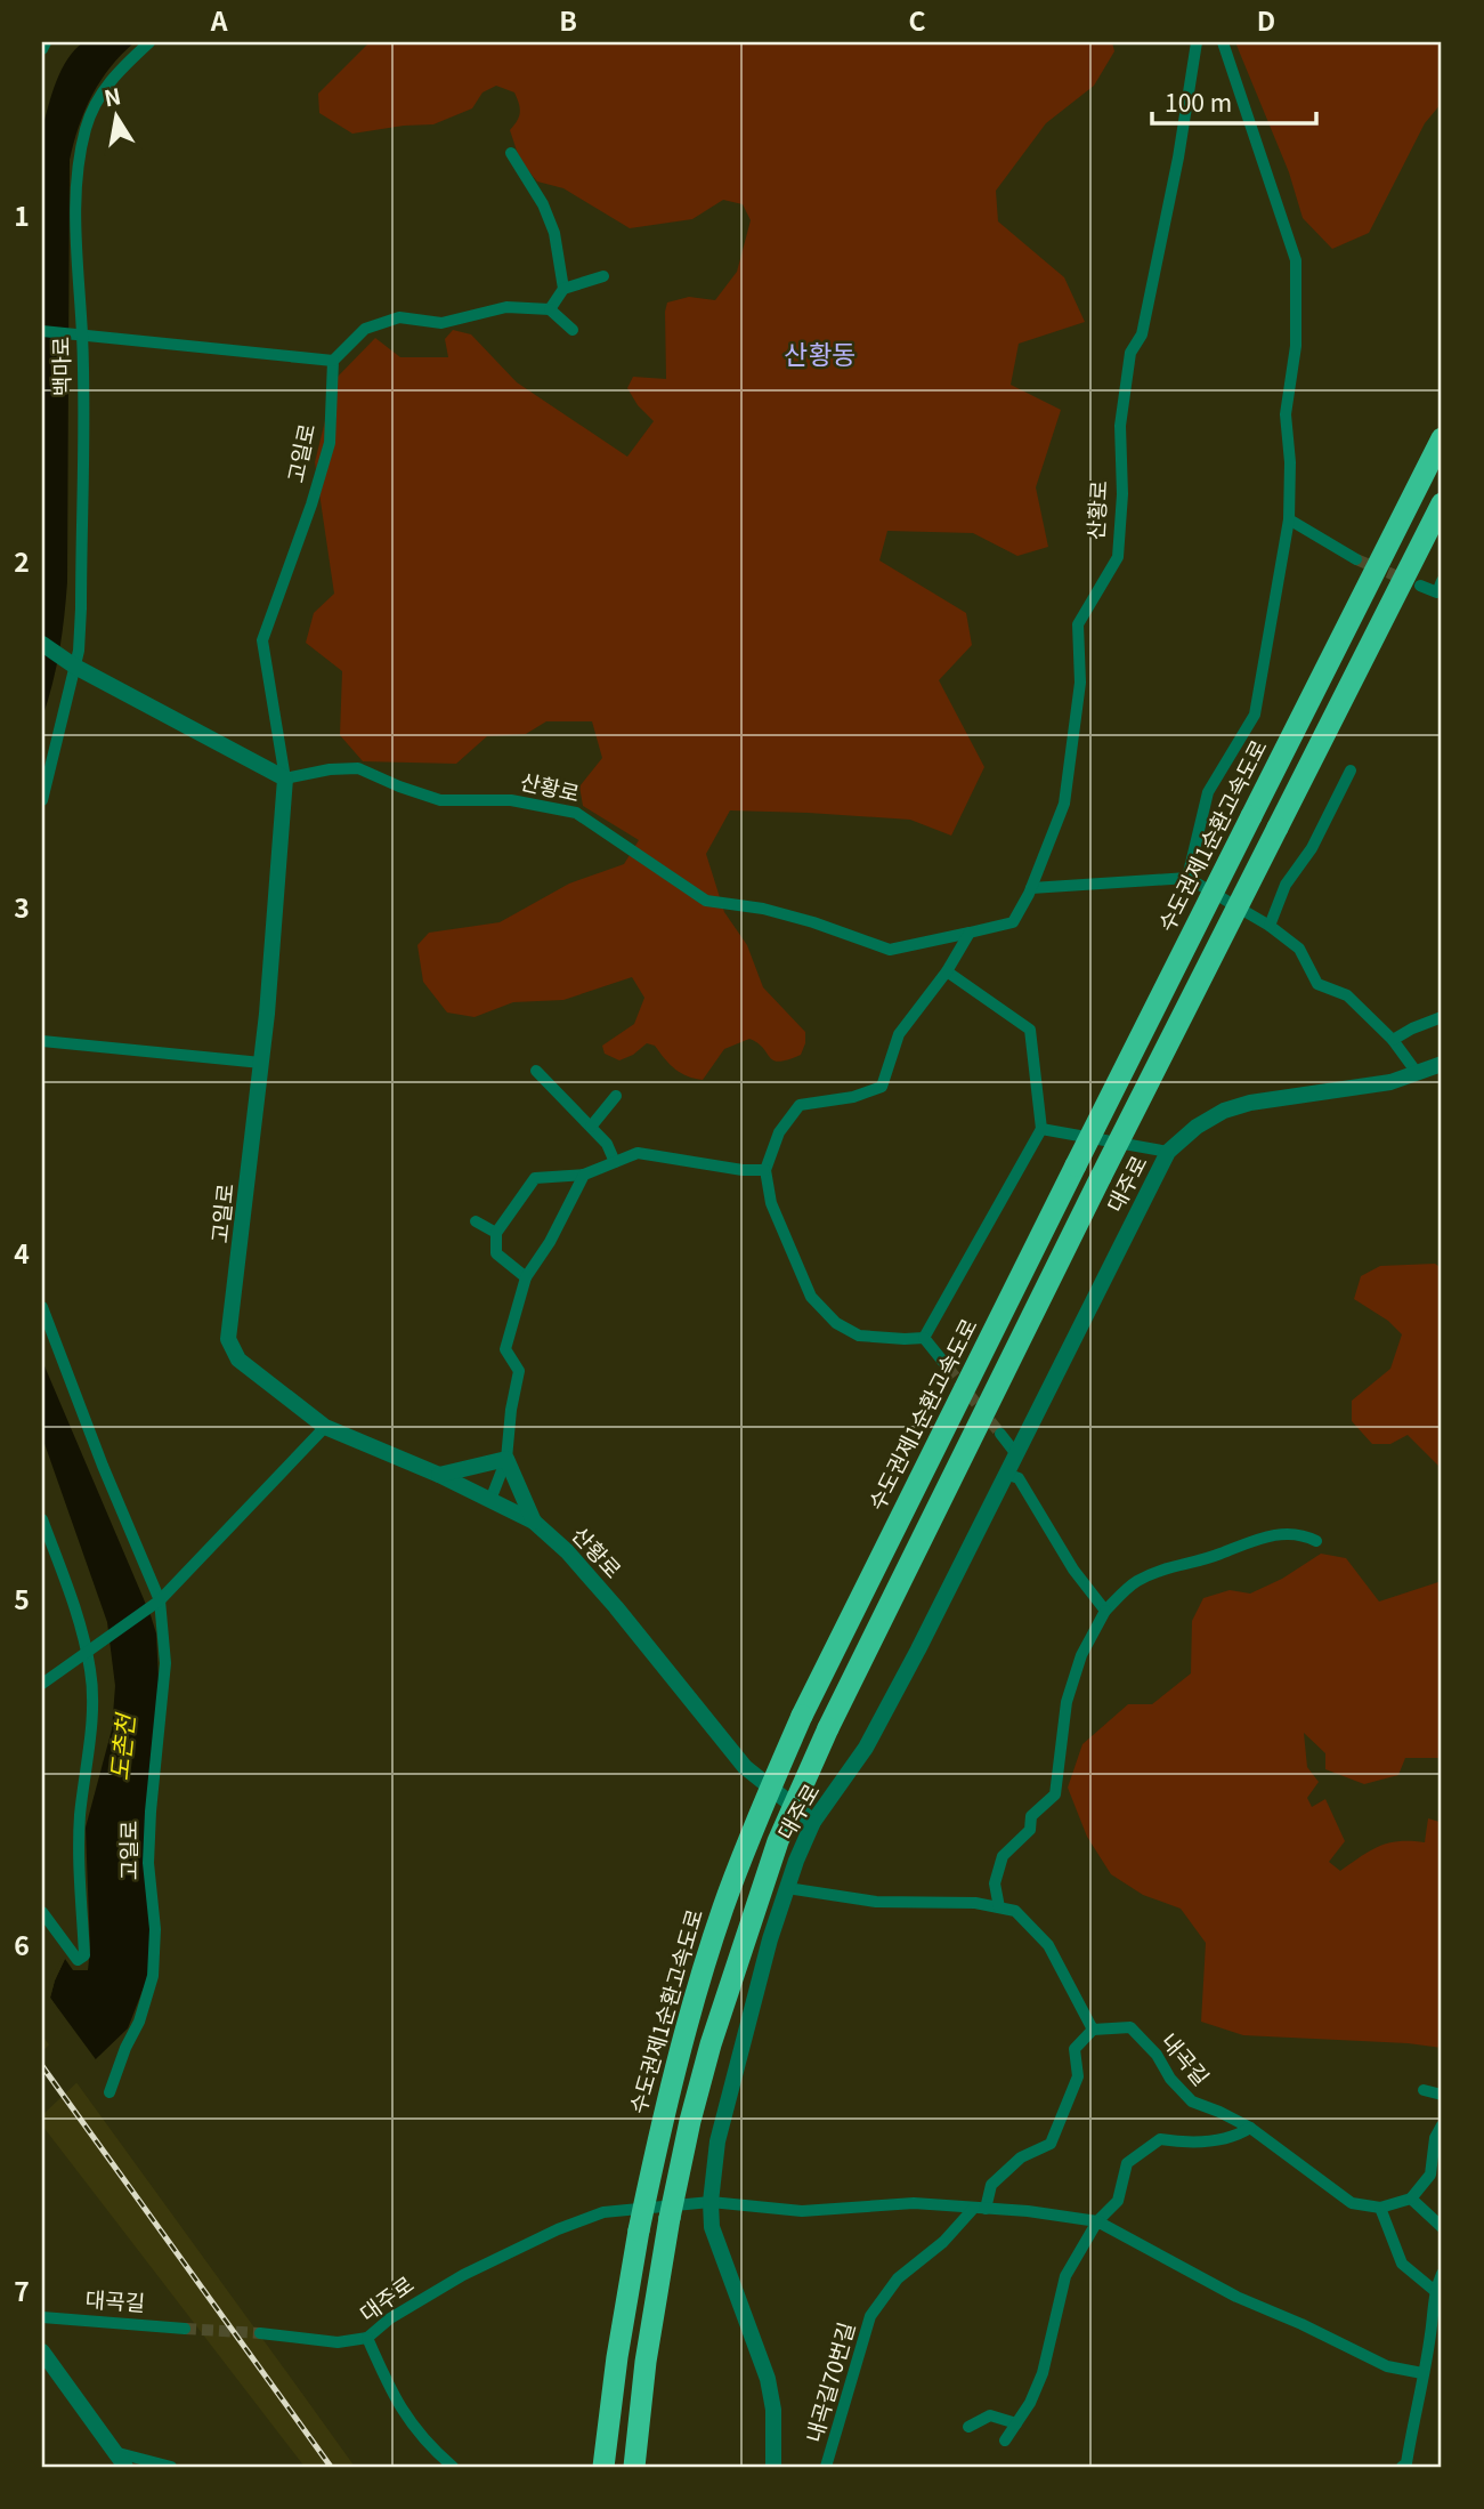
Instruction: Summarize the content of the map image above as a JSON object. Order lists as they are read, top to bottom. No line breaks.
{"streets":{"highway":["수도권제1순환고속도로"],"street":["백마로","고일로","산황로","대주로","내곡길","대곡길","내곡길70번길"]},"crossings":[["고일로","산황로"],["산황로","대주로"],["내곡길","내곡길70번길"]],"districts":["산황동"],"water":["도촌천"],"scale_bar":"100 m","north":"top","grid":{"columns":["A","B","C","D"],"rows":["1","2","3","4","5","6","7"]}}
